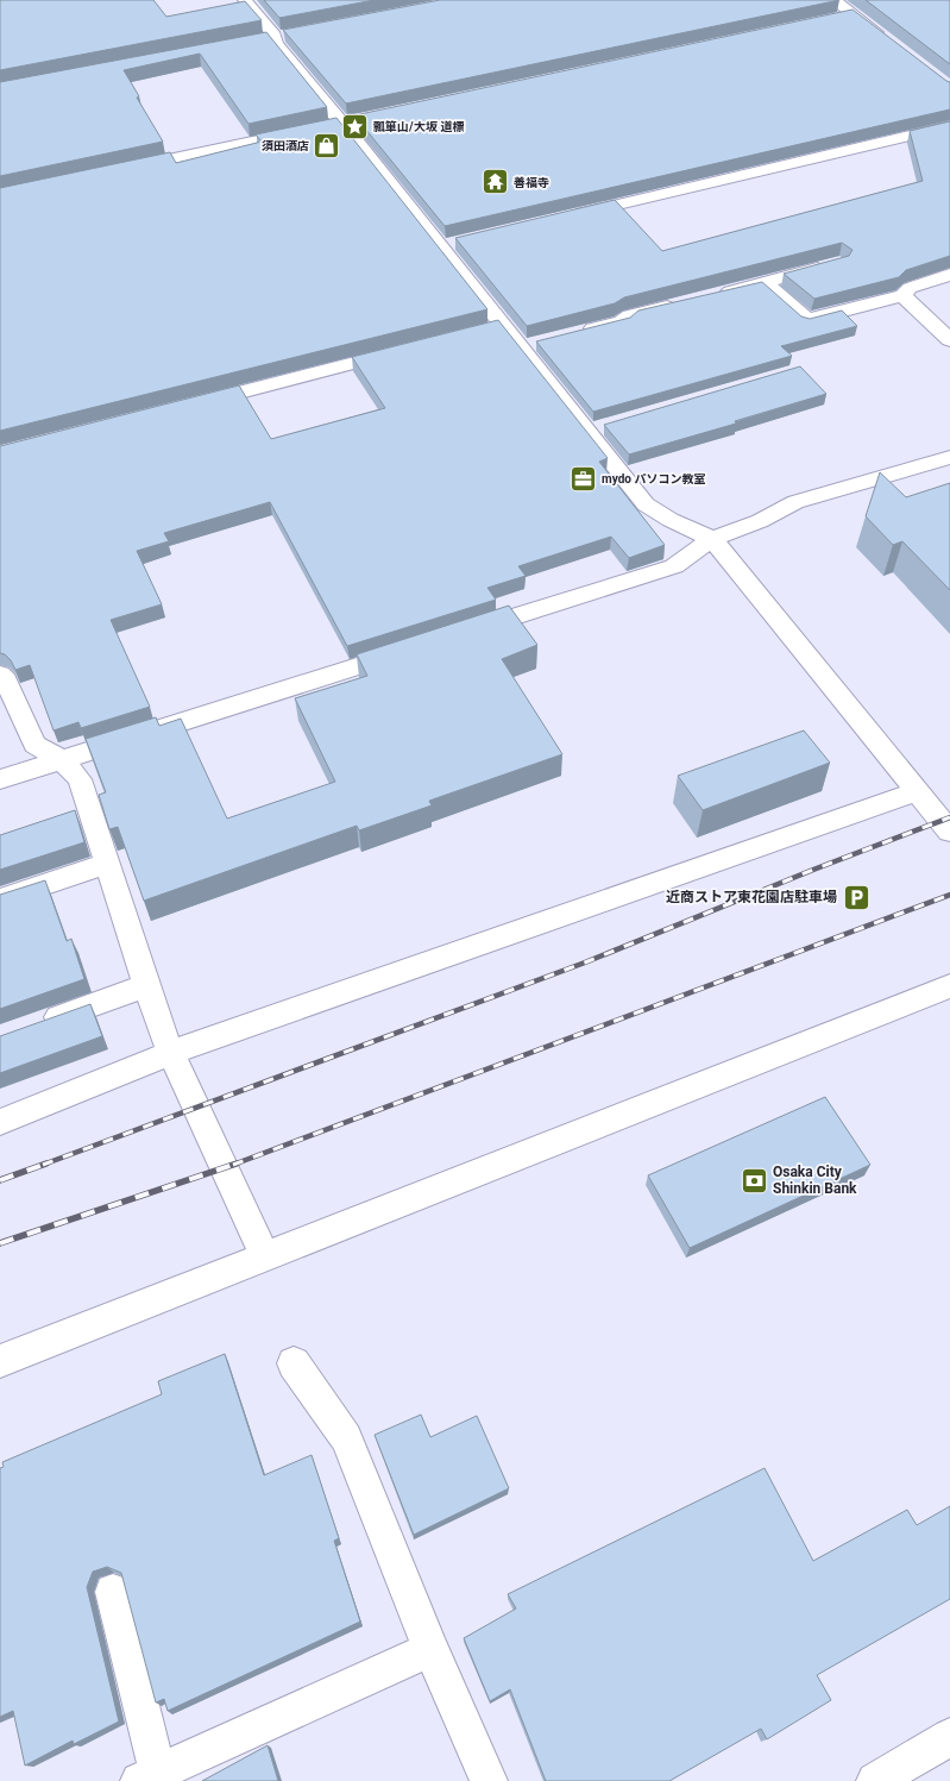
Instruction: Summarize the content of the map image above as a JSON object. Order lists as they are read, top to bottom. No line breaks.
{"places":{"place":["瓢箪山/大坂 道標"],"shop":["須田酒店"],"temple":["善福寺"],"office":["mydo パソコン教室"],"parking":["近商ストア東花園店駐車場"],"bank":["Osaka City Shinkin Bank"]}}
